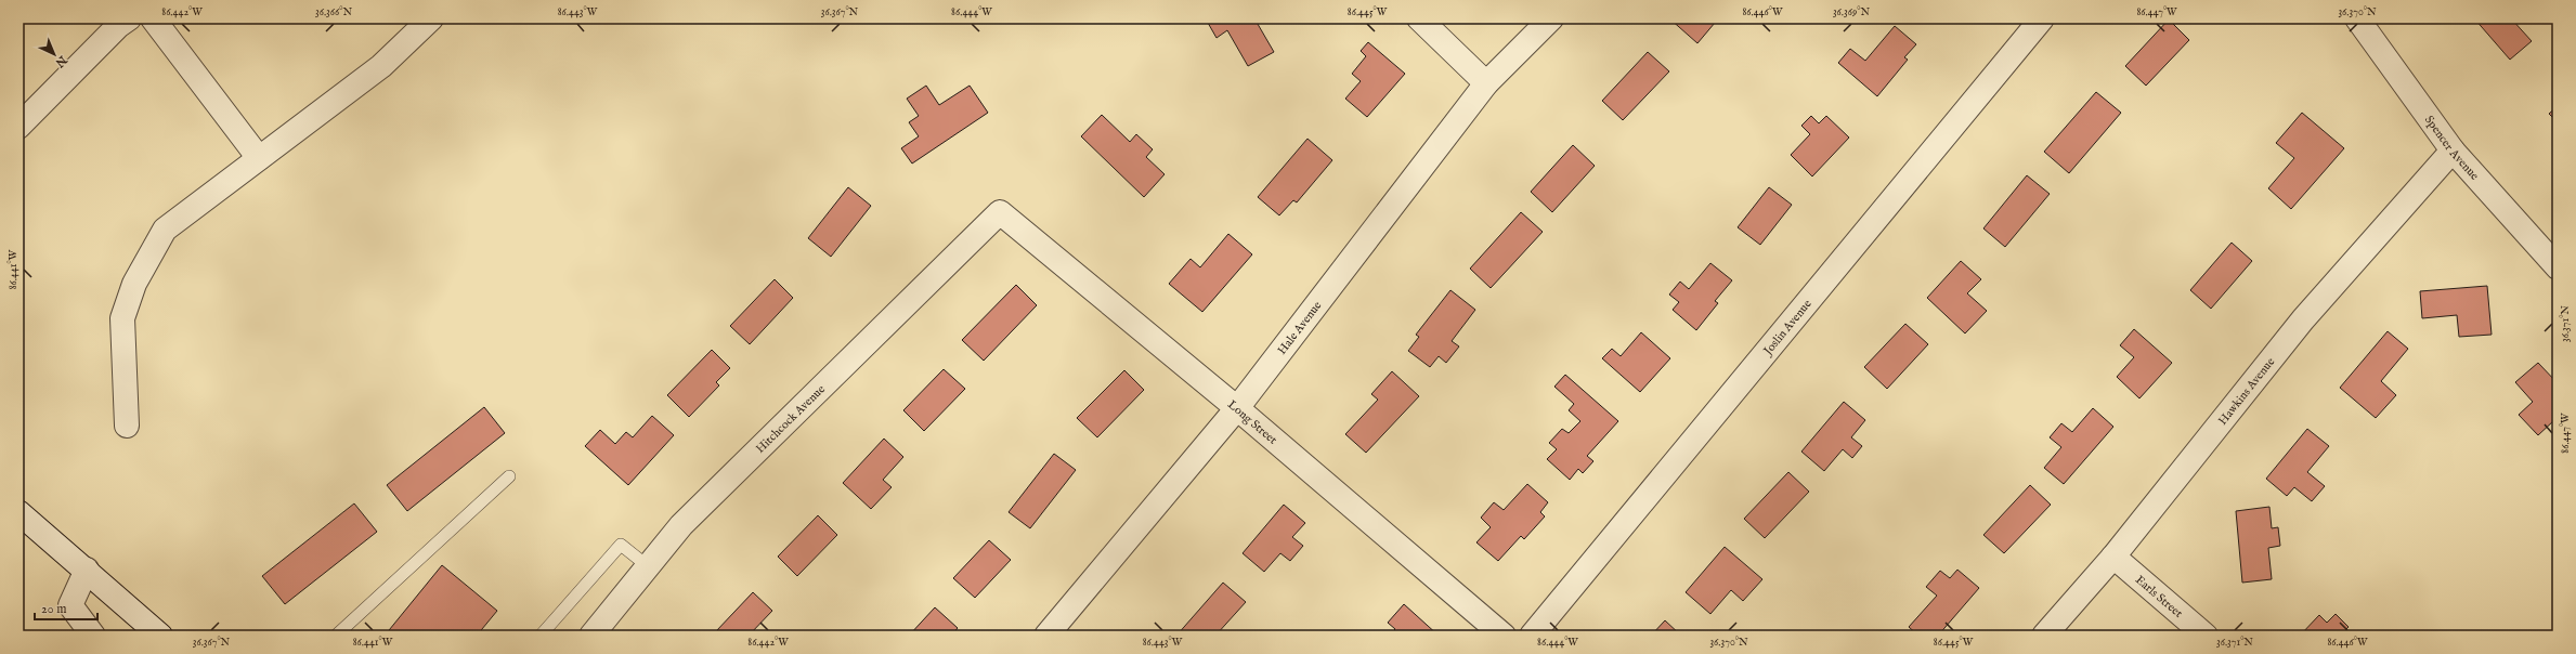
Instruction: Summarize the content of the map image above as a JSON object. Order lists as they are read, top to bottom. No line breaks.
{"streets":{"street":["Spencer Avenue","Hale Avenue","Joslin Avenue","Hawkins Avenue","Hitchcock Avenue","Long Street","Earls Street"]},"crossings":[["Spencer Avenue","Hawkins Avenue"],["Hale Avenue","Long Street"],["Hawkins Avenue","Earls Street"],["Hitchcock Avenue","Long Street"]],"scale_bar":"20 m","north":"bottom right","coordinates":["86.442°W","36.366°N","86.443°W","36.367°N","86.444°W","86.445°W","86.446°W","36.369°N","86.447°W","36.370°N","86.441°W","36.371°N"]}
